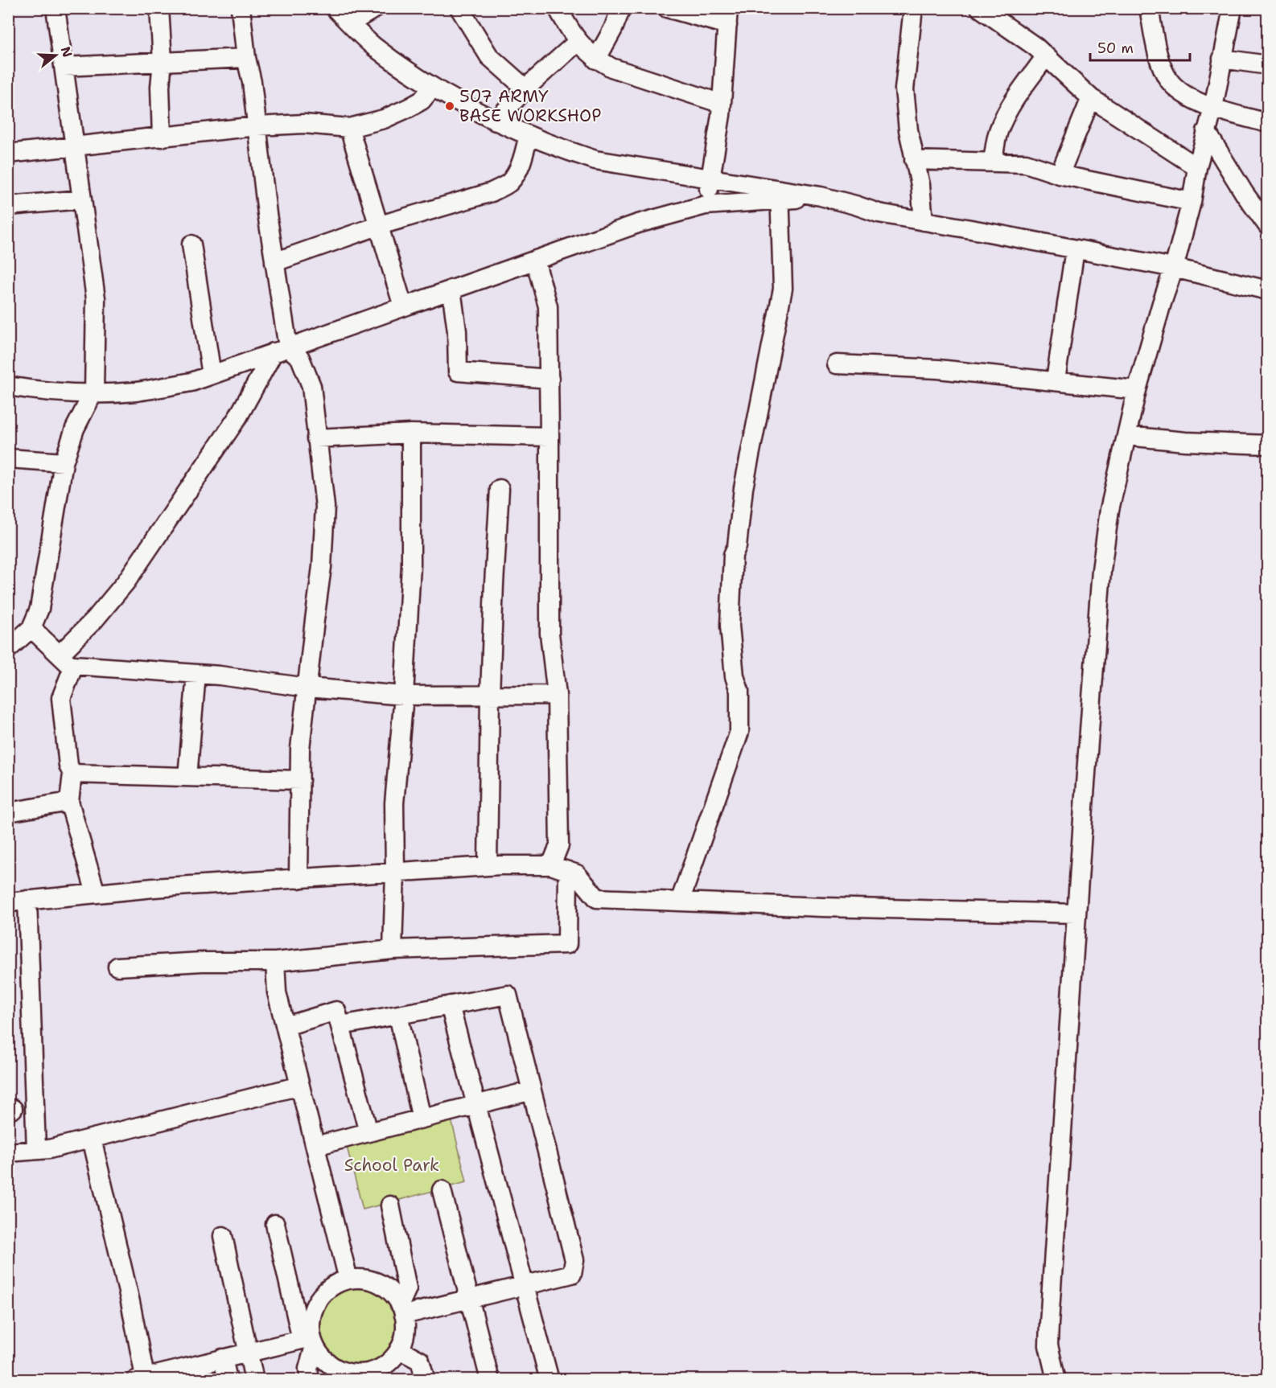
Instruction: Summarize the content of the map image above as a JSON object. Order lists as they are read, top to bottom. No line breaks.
{"parks":["School Park"],"places":["507 ARMY BASE WORKSHOP"],"scale_bar":"50 m","north":"right"}
